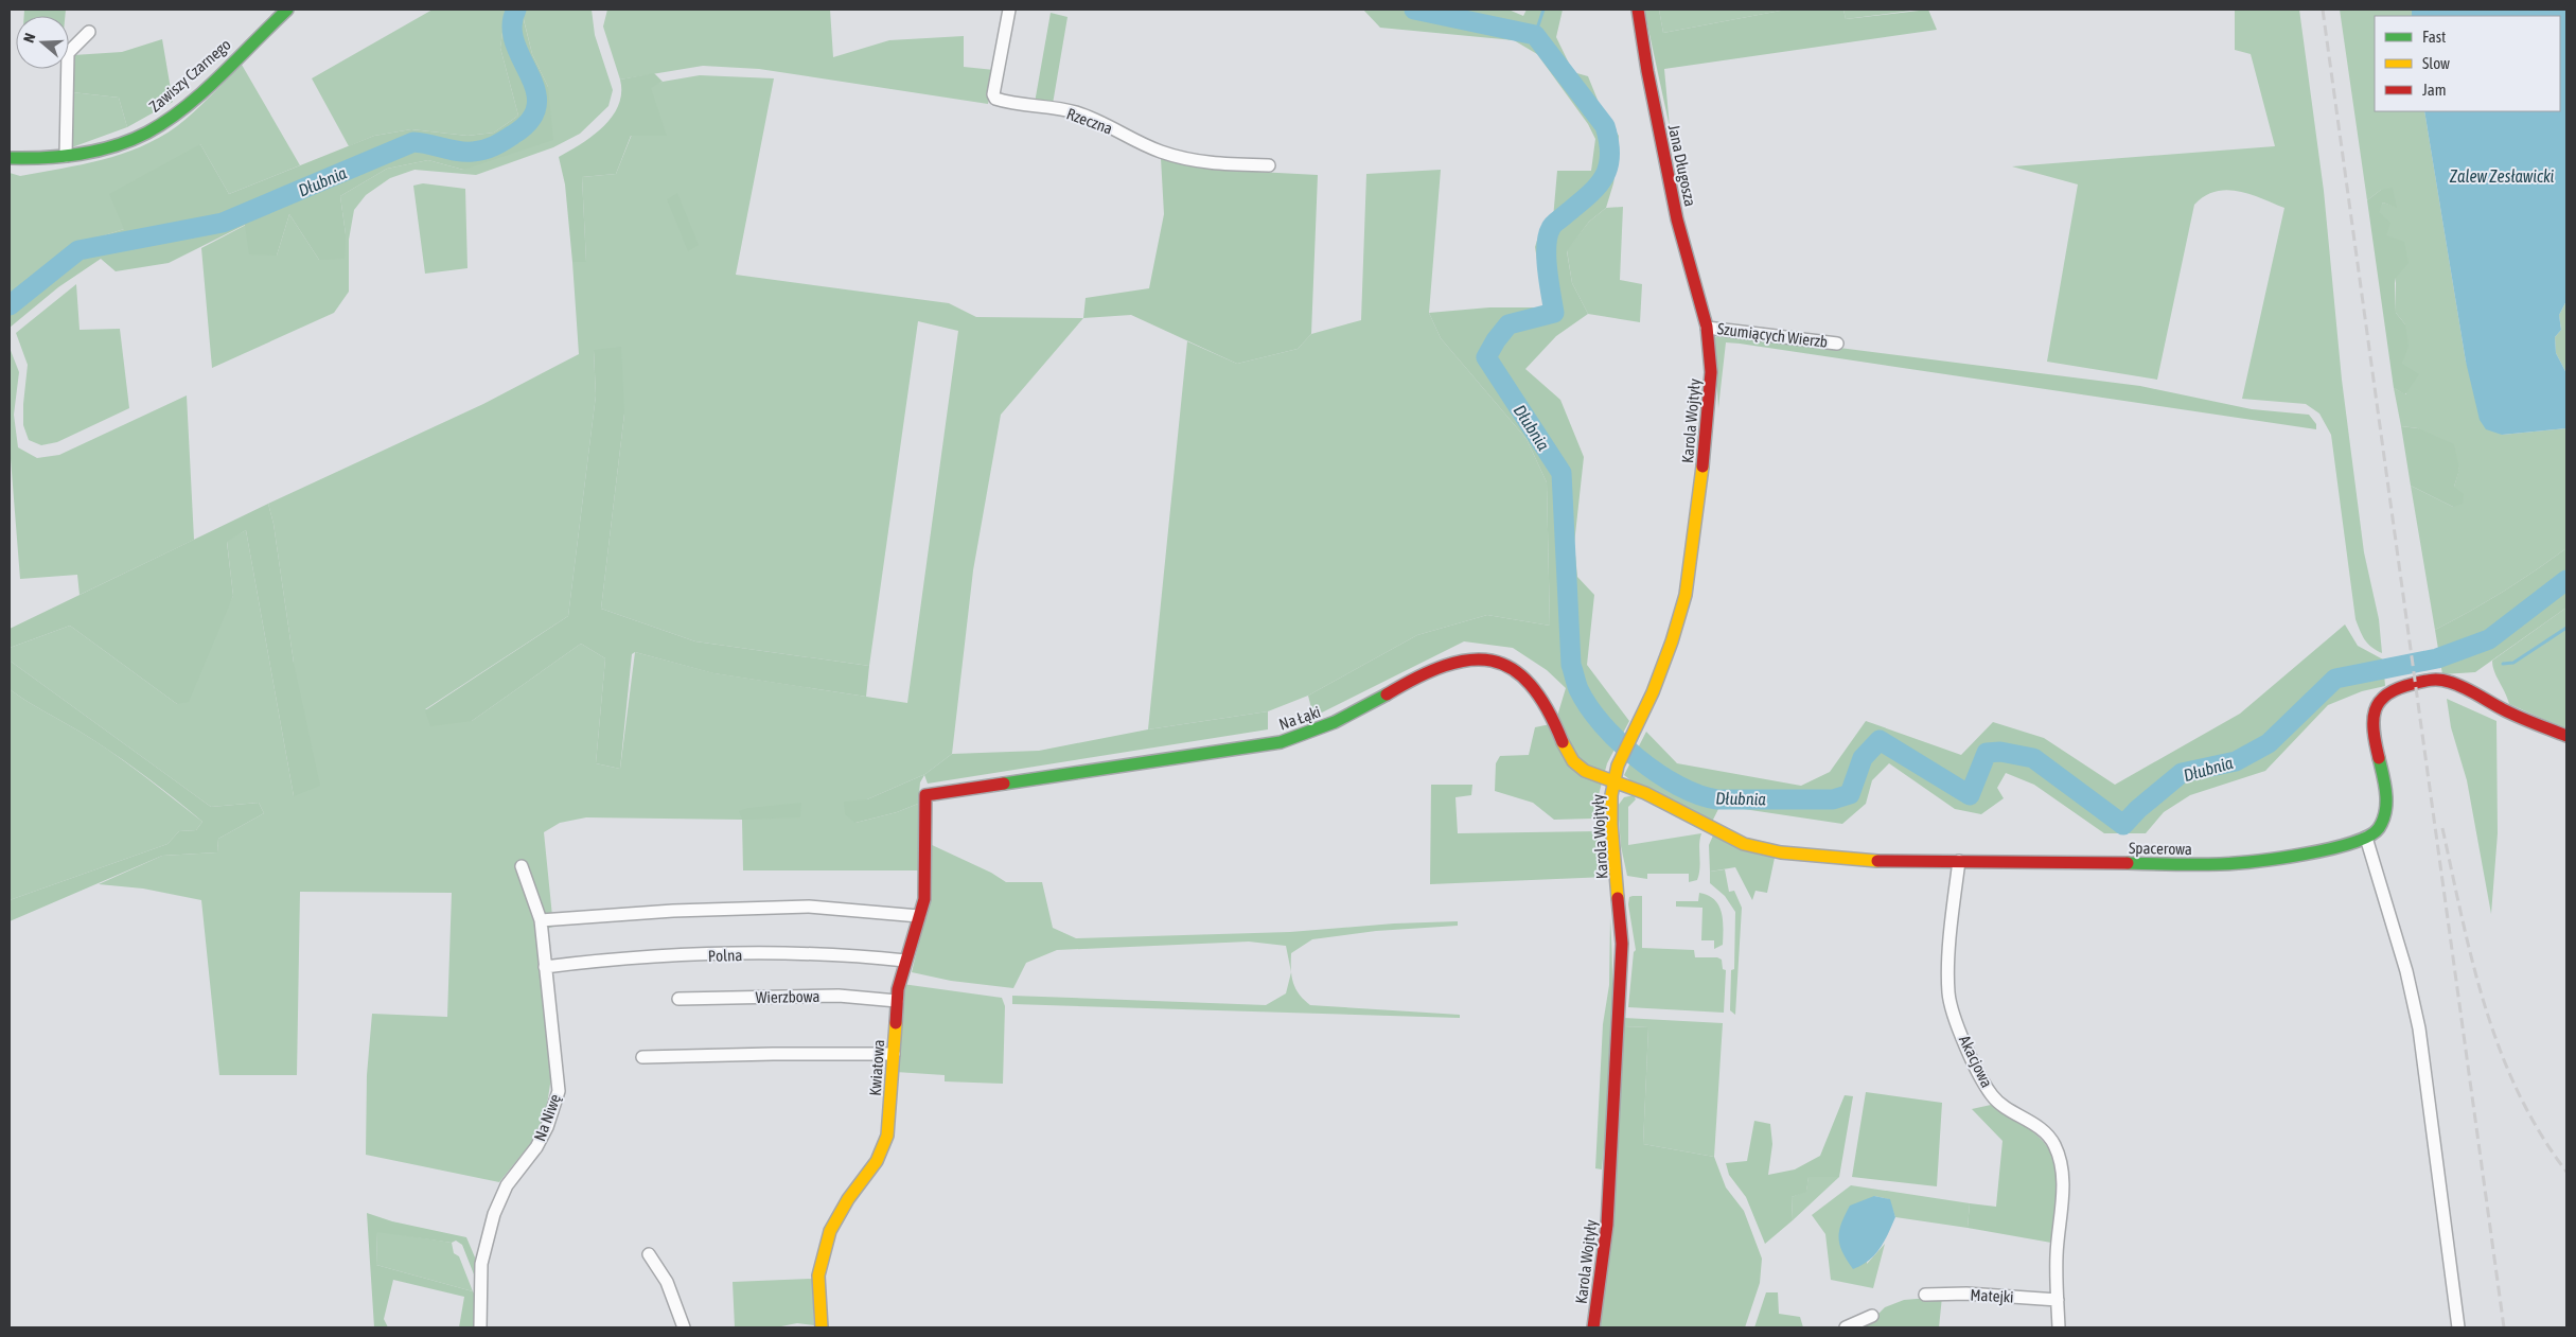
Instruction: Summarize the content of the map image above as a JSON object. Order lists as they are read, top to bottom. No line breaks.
{"streets":{"street":["Zawiszy Czarnego","Rzeczna","Jana Długosza","Szumiących Wierzb","Karola Wojtyły","Na Łąki","Spacerowa","Polna","Wierzbowa","Akacjowa","Kwiatowa","Na Niwę","Matejki"]},"crossings":[["Jana Długosza","Szumiących Wierzb"],["Jana Długosza","Karola Wojtyły"],["Szumiących Wierzb","Karola Wojtyły"],["Karola Wojtyły","Na Łąki"],["Karola Wojtyły","Spacerowa"],["Na Łąki","Spacerowa"],["Na Łąki","Kwiatowa"],["Spacerowa","Akacjowa"],["Polna","Kwiatowa"],["Polna","Na Niwę"],["Wierzbowa","Kwiatowa"],["Akacjowa","Matejki"]],"water":["Zalew Zesławicki","Dłubnia"],"legend":["Fast","Slow","Jam"],"north":"left"}
